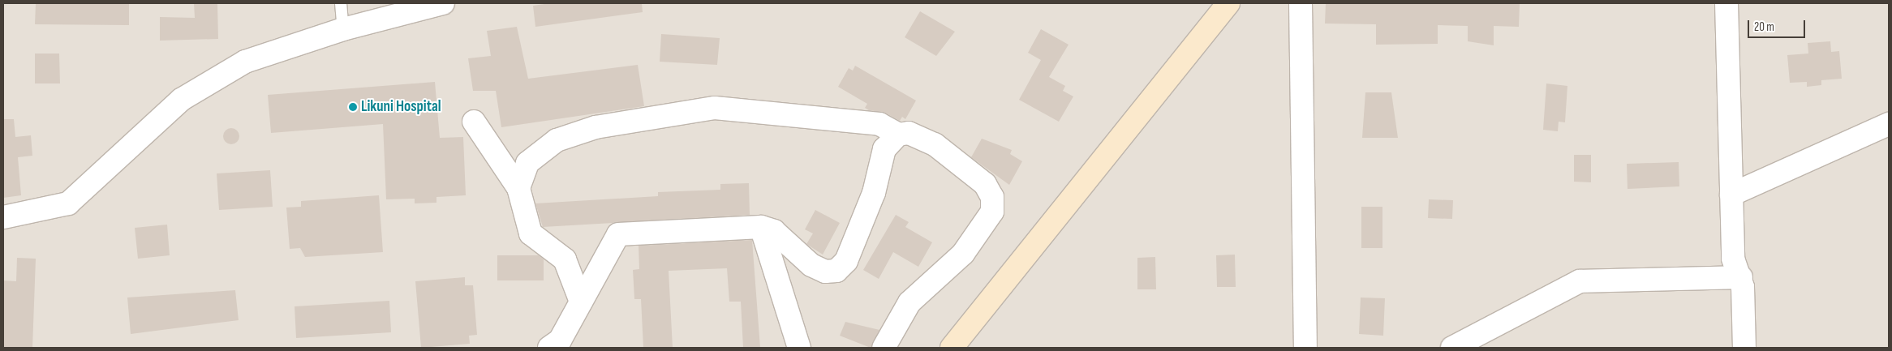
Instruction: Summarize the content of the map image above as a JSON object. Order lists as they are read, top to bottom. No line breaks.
{"places":["Likuni Hospital"],"scale_bar":"20 m"}
